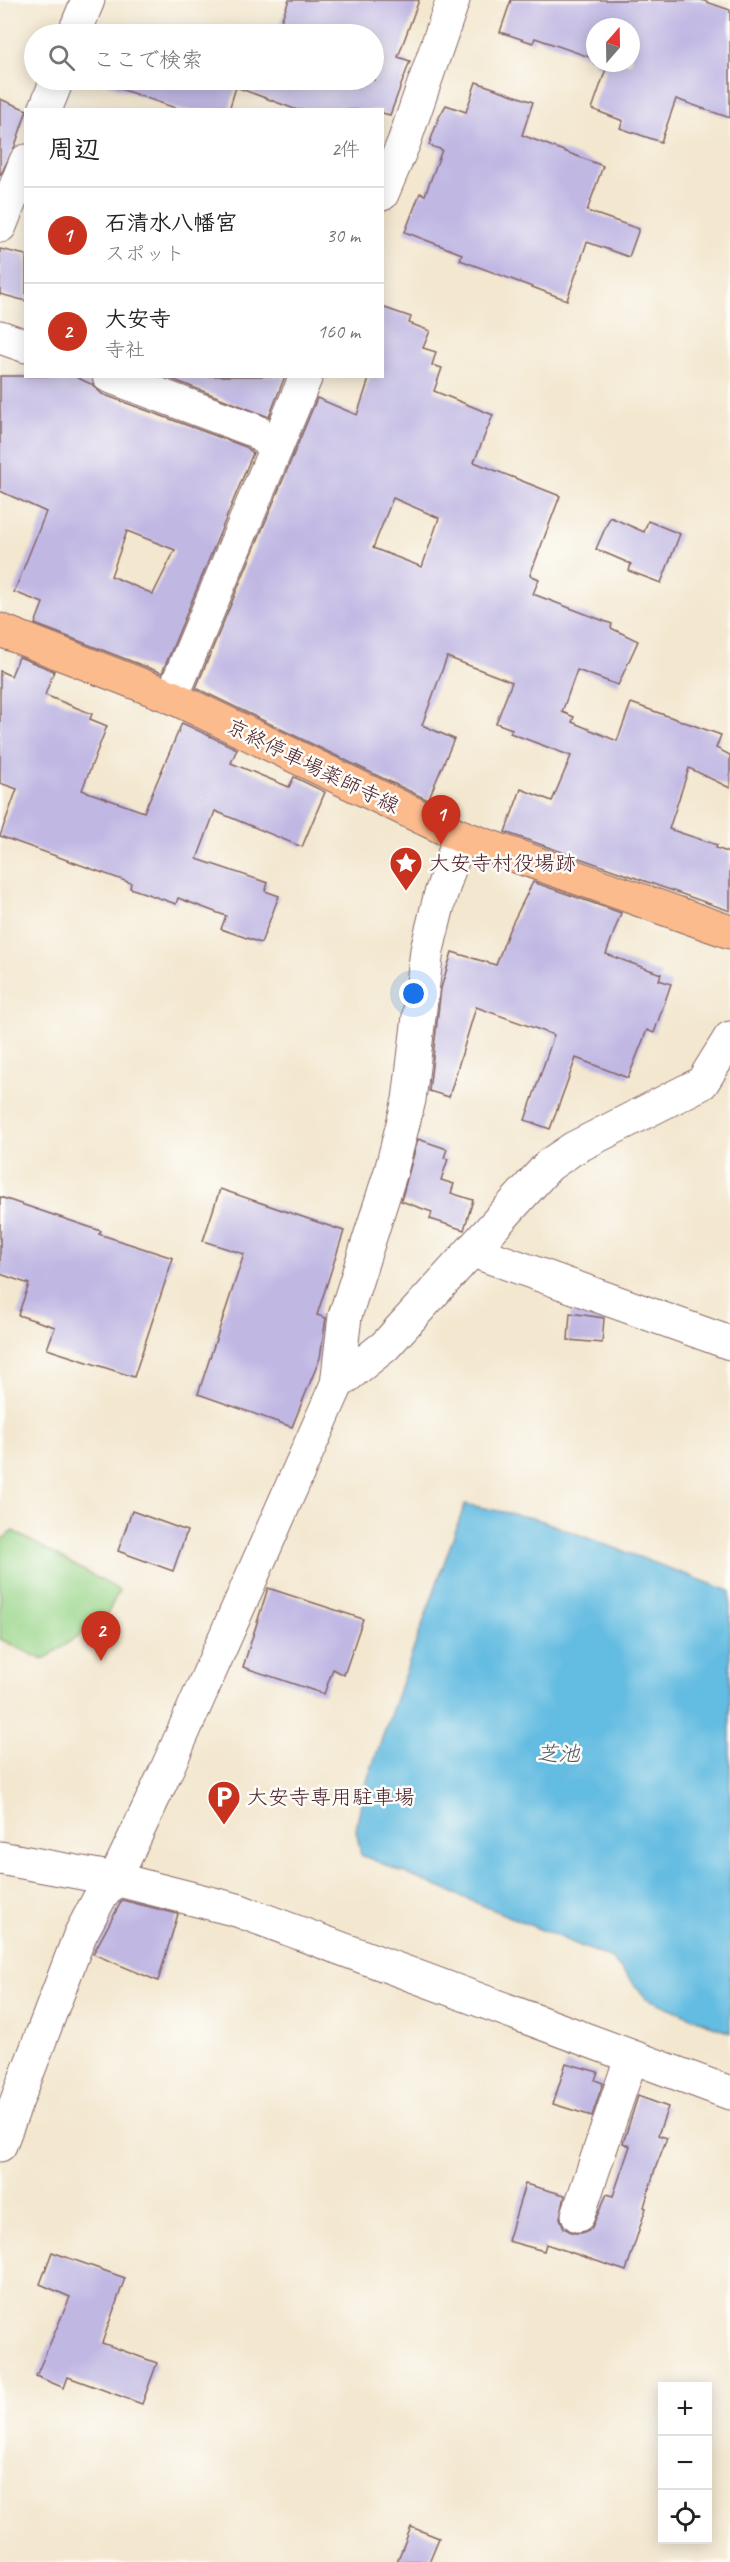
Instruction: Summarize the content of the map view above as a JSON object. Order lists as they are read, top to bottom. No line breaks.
{"streets":{"main road":["京終停車場薬師寺線"]},"water":["芝池"],"places":{"place":["大安寺村役場跡"],"parking":["大安寺専用駐車場"]},"north":"top","page":{"search":"ここで検索","heading":["周辺","2件"],"list":[{"mark":"1","name":"石清水八幡宮","note":"スポット","value":"30 m"},{"mark":"2","name":"大安寺","note":"寺社","value":"160 m"}],"pins":["1","2"],"map_buttons":["+","−"]}}
